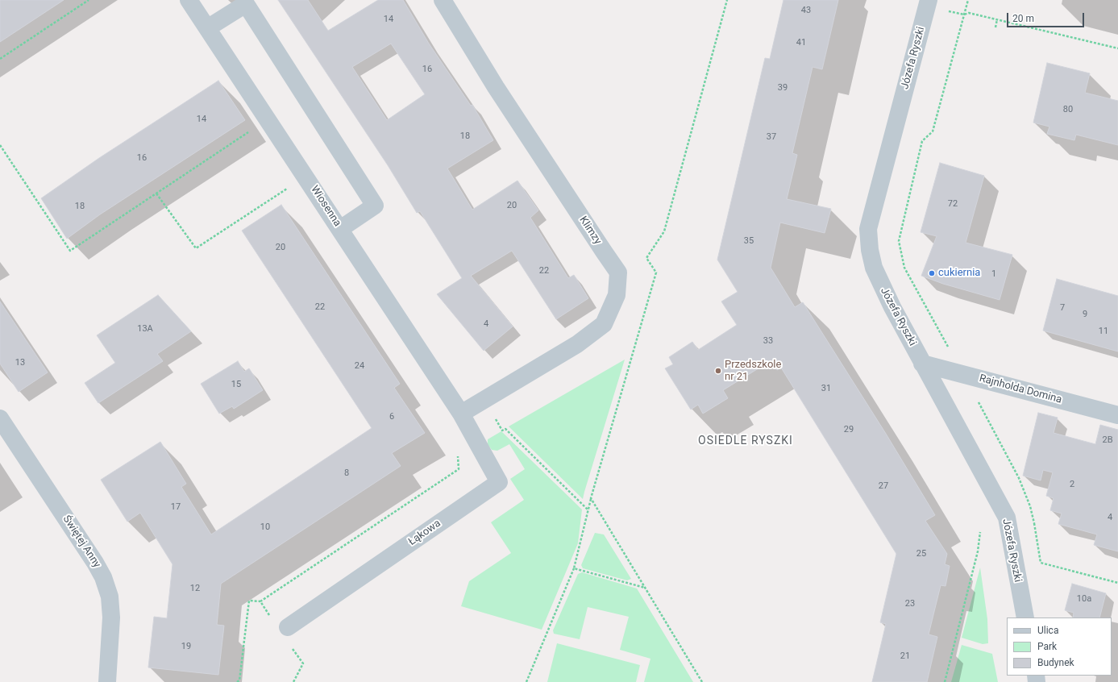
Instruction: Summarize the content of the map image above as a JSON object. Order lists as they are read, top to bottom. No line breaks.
{"streets":{"street":["Józefa Ryszki","Wiosenna","Klimzy","Rajnholda Domina","Łąkowa","Świętej Anny"]},"crossings":[["Józefa Ryszki","Rajnholda Domina"],["Wiosenna","Klimzy"],["Wiosenna","Łąkowa"],["Klimzy","Łąkowa"]],"districts":["OSIEDLE RYSZKI"],"places":["cukiernia","Przedszkole nr 21"],"house_numbers":["43","14","41","16","39","80","14","18","37","16","72","20","18","35","20","22","1","22","7","9","4","13A","11","33","13","24","15","31","6","29","2B","8","2","27","17","4","10","25","12","10a","23","19","21"],"legend":["Ulica","Park","Budynek"],"scale_bar":"20 m"}
